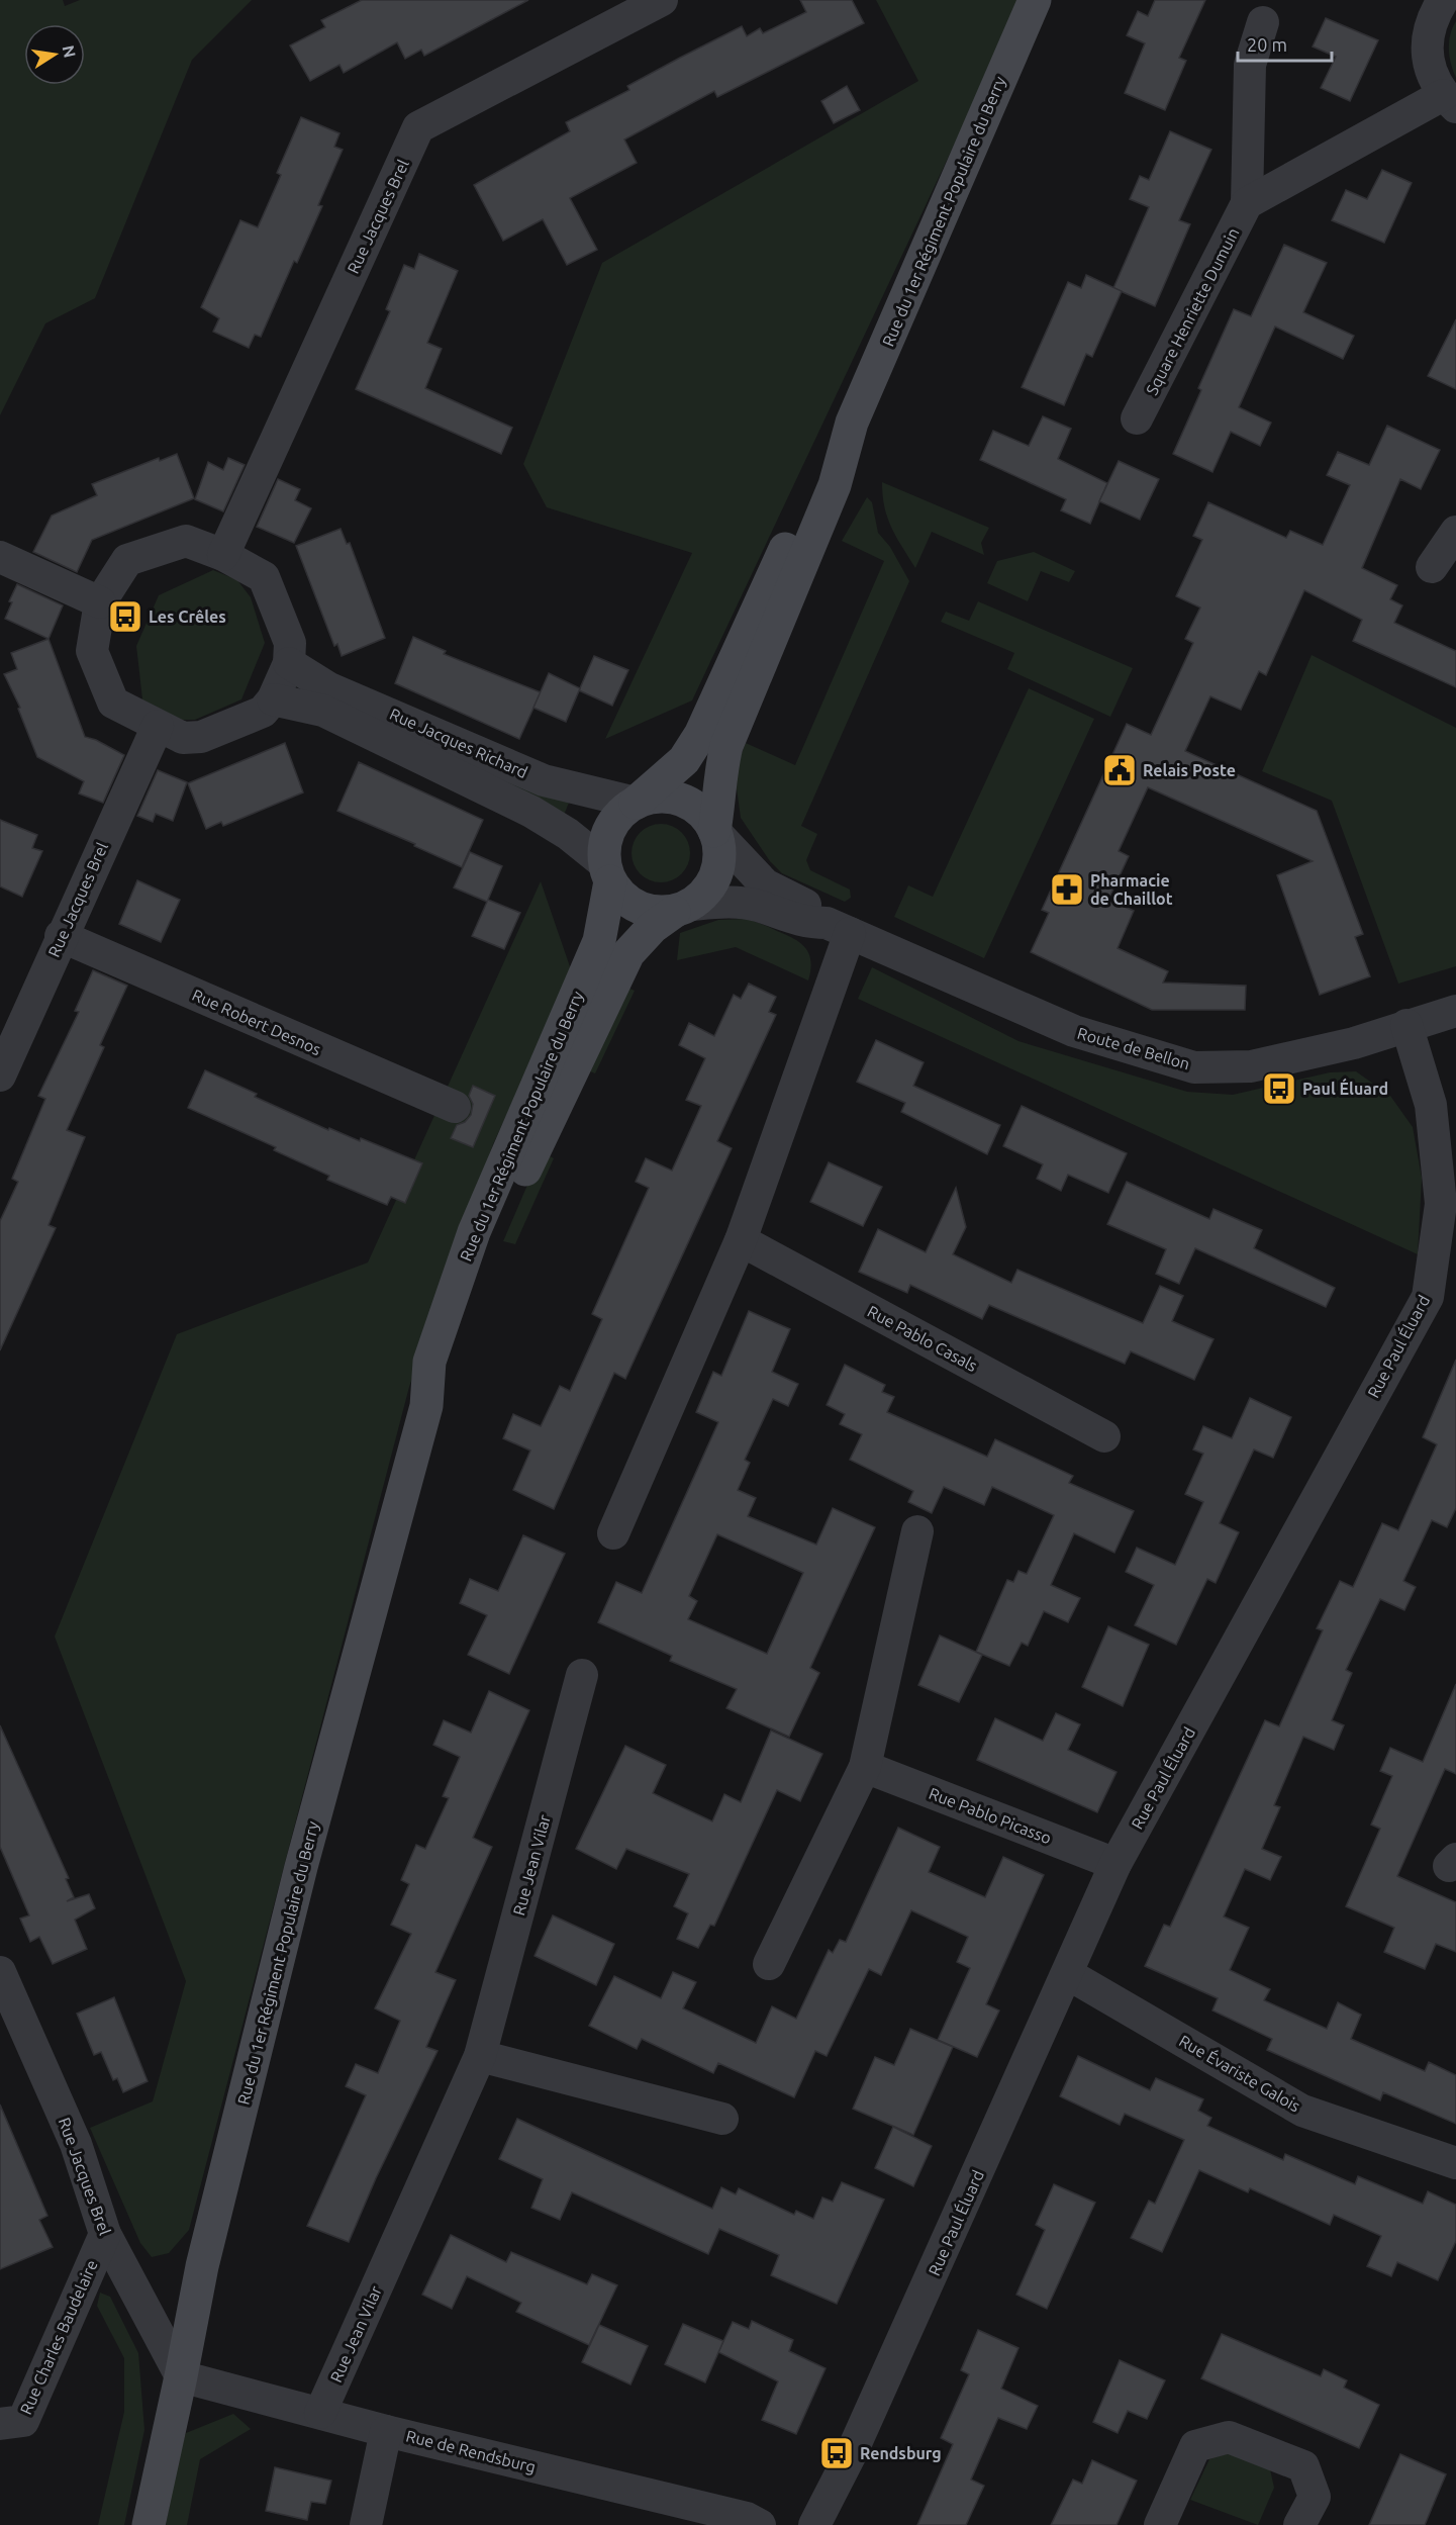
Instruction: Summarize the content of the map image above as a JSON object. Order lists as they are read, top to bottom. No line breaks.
{"streets":{"main road":["Rue du 1er Régiment Populaire du Berry"],"street":["Rue Jacques Brel","Square Henriette Dumuin","Rue Jacques Richard","Rue Robert Desnos","Route de Bellon","Rue Pablo Casals","Rue Paul Éluard","Rue Pablo Picasso","Rue Jean Vilar","Rue Évariste Galois","Rue Charles Baudelaire","Rue de Rendsburg"]},"crossings":[["Rue du 1er Régiment Populaire du Berry","Rue Jacques Brel"],["Rue du 1er Régiment Populaire du Berry","Rue Jacques Richard"],["Rue du 1er Régiment Populaire du Berry","Route de Bellon"],["Rue du 1er Régiment Populaire du Berry","Rue de Rendsburg"],["Rue Jacques Brel","Rue Jacques Richard"],["Rue Jacques Brel","Rue Robert Desnos"],["Rue Jacques Brel","Rue Charles Baudelaire"],["Rue Jacques Brel","Rue de Rendsburg"],["Rue Jacques Richard","Route de Bellon"],["Route de Bellon","Rue Paul Éluard"],["Rue Paul Éluard","Rue Pablo Picasso"],["Rue Paul Éluard","Rue Évariste Galois"],["Rue Jean Vilar","Rue de Rendsburg"]],"places":{"bus stop":["Les Crêles","Paul Éluard","Rendsburg"],"public building":["Relais Poste"],"pharmacy":["Pharmacie de Chaillot"]},"scale_bar":"20 m","north":"right"}
